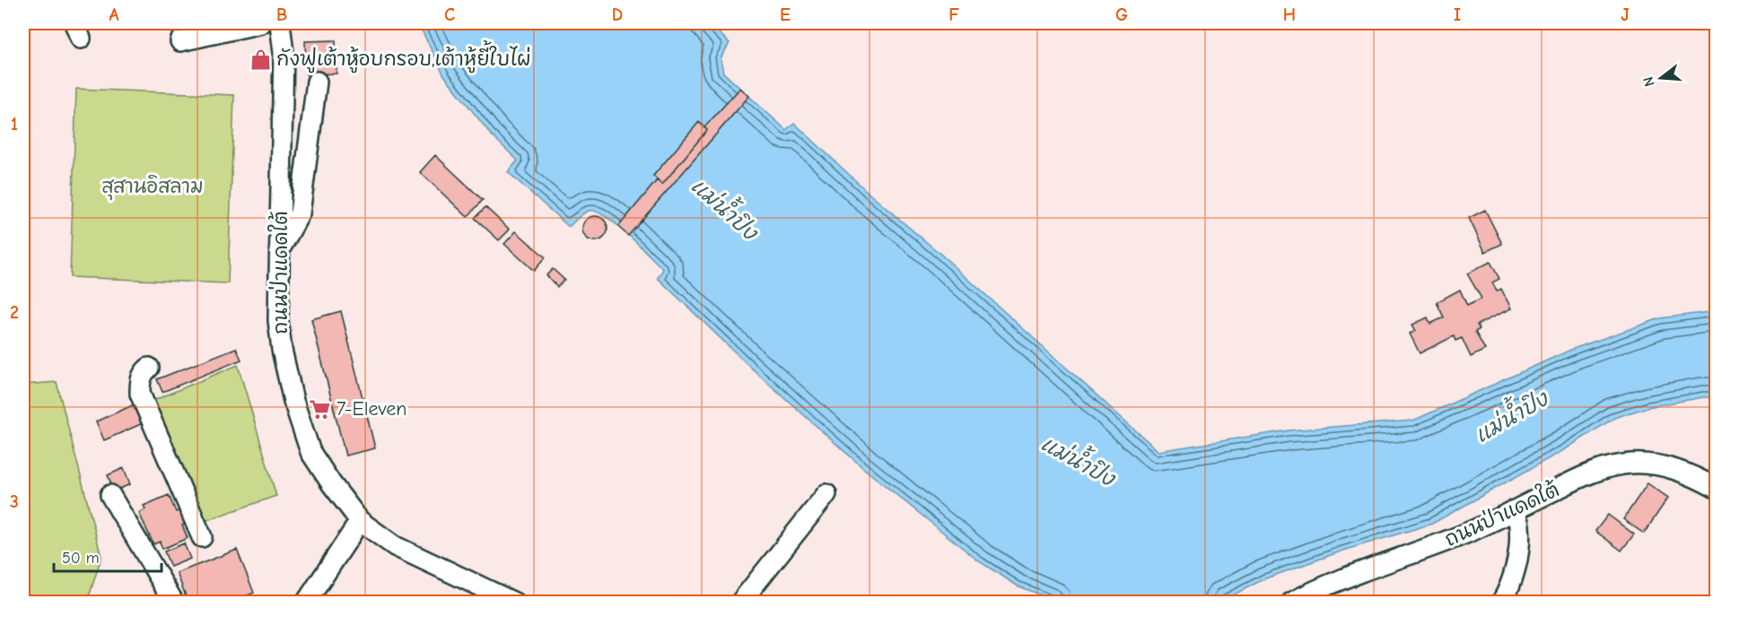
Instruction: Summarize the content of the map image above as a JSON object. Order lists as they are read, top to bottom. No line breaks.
{"streets":{"street":["ถนนป่าแดดใต้"]},"water":["แม่น้ำปิง"],"parks":["สุสานอิสลาม"],"places":{"shop":["กังฟูเต้าหู้อบกรอบ,เต้าหู้ยี้ใบไผ่"],"supermarket":["7-Eleven"]},"scale_bar":"50 m","north":"left","grid":{"columns":["A","B","C","D","E","F","G","H","I","J"],"rows":["1","2","3"]}}
